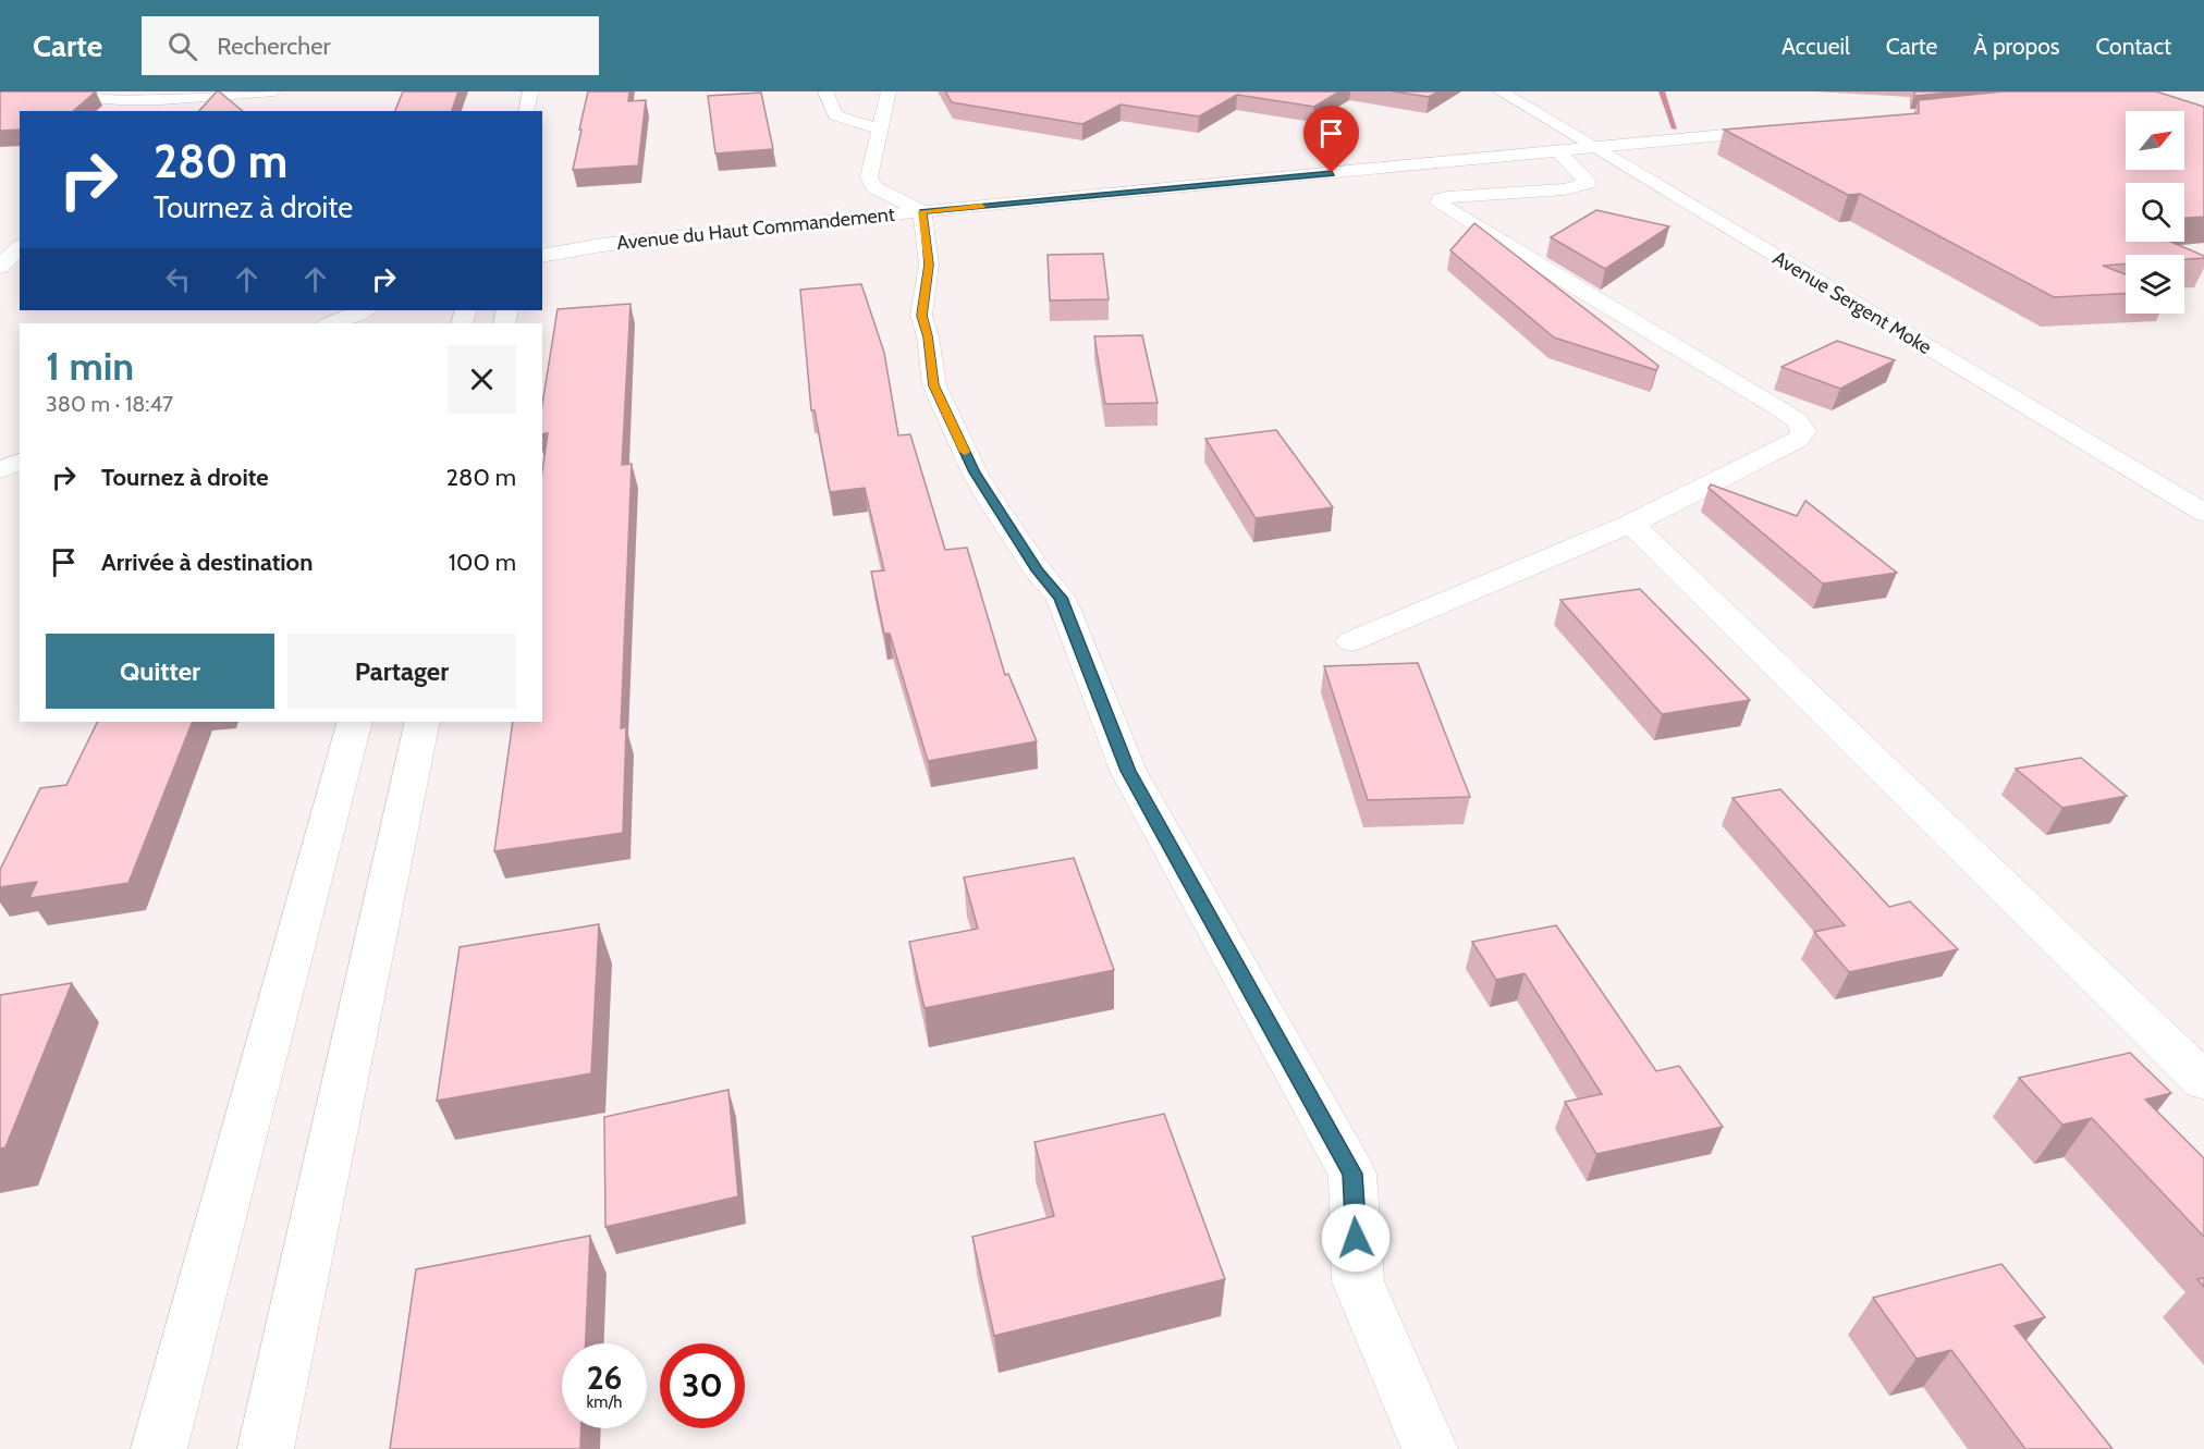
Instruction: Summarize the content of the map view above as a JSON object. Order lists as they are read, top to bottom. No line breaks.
{"streets":{"street":["Avenue du Haut Commandement","Avenue Sergent Moke"]},"crossings":[["Avenue du Haut Commandement","Avenue Sergent Moke"]],"north":"top right","page":{"header":"Carte","search":"Rechercher","nav":["Accueil","Carte","À propos","Contact"],"turn":["280 m","Tournez à droite"],"heading":["1 min","380 m · 18:47"],"list":[{"name":"Tournez à droite","value":"280 m"},{"name":"Arrivée à destination","value":"100 m"}],"buttons":["Quitter","Partager"],"speed":"26 km/h","limit":"30"}}
